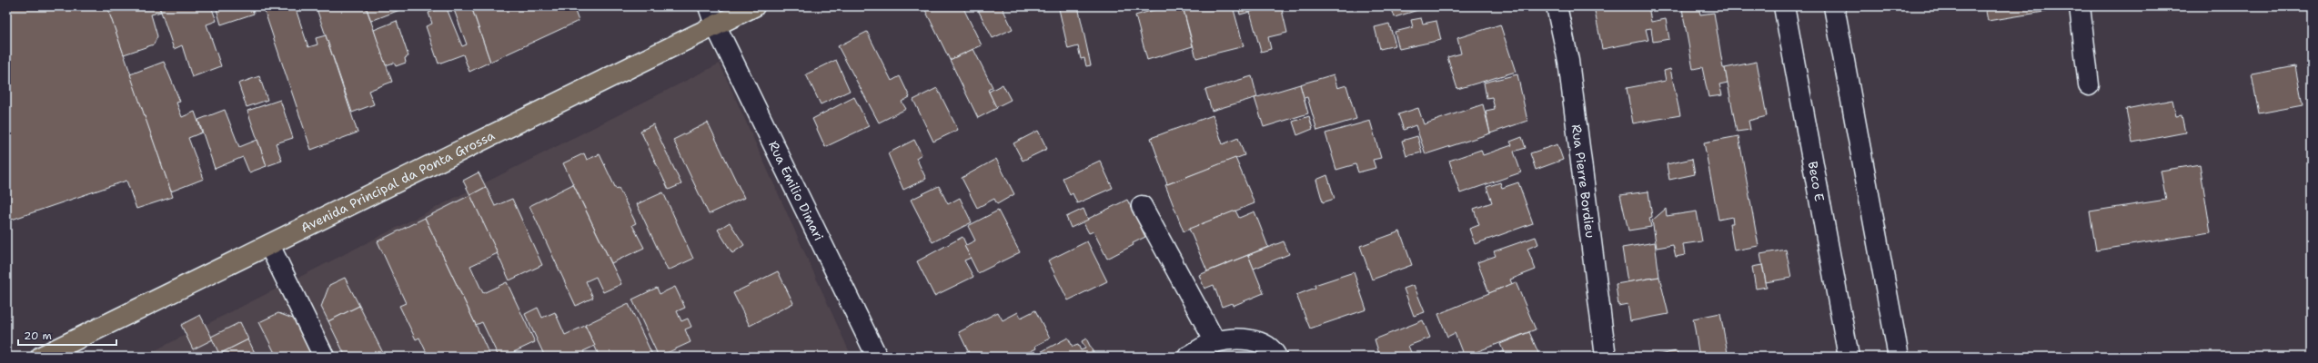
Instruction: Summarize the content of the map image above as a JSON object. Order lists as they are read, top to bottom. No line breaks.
{"streets":{"main road":["Avenida Principal da Ponta Grossa"],"street":["Rua Pierre Bordieu","Beco E","Rua Emilio Dimari"]},"crossings":[["Avenida Principal da Ponta Grossa","Rua Emilio Dimari"]],"scale_bar":"20 m"}
